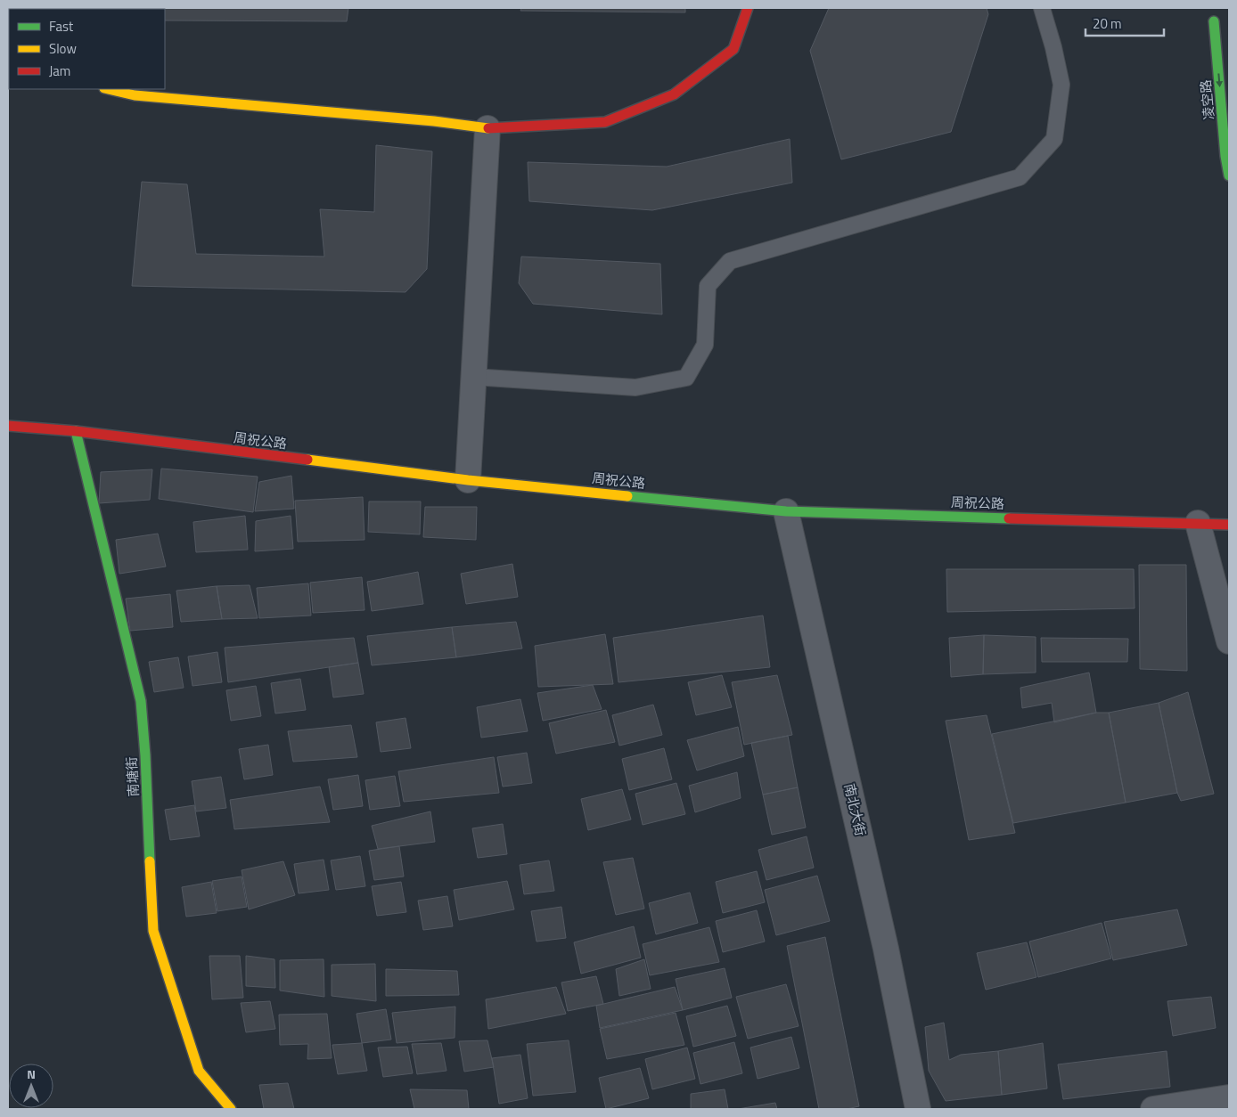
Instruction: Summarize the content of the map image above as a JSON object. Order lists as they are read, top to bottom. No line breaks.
{"streets":{"street":["凌空路","周祝公路","南塘街","南北大街"]},"crossings":[["周祝公路","南塘街"],["周祝公路","南北大街"]],"legend":["Fast","Slow","Jam"],"scale_bar":"20 m","north":"top"}
